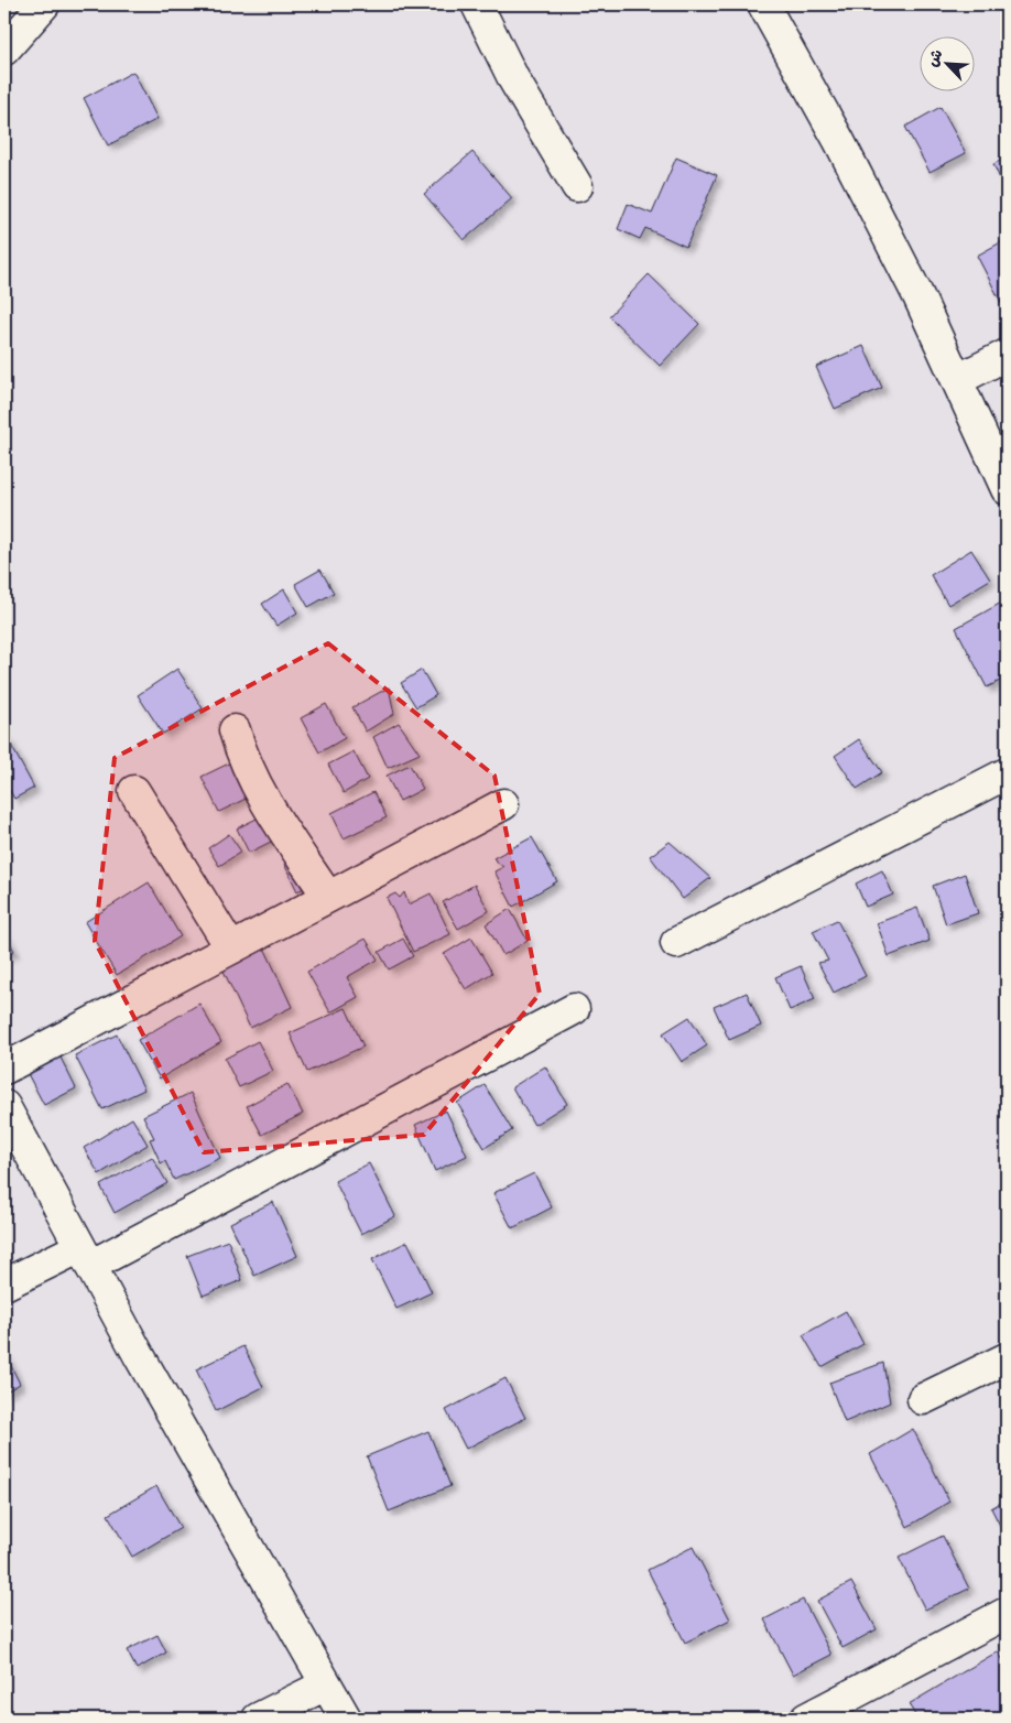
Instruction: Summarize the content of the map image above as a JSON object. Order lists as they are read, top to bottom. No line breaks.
{"north":"top left"}
